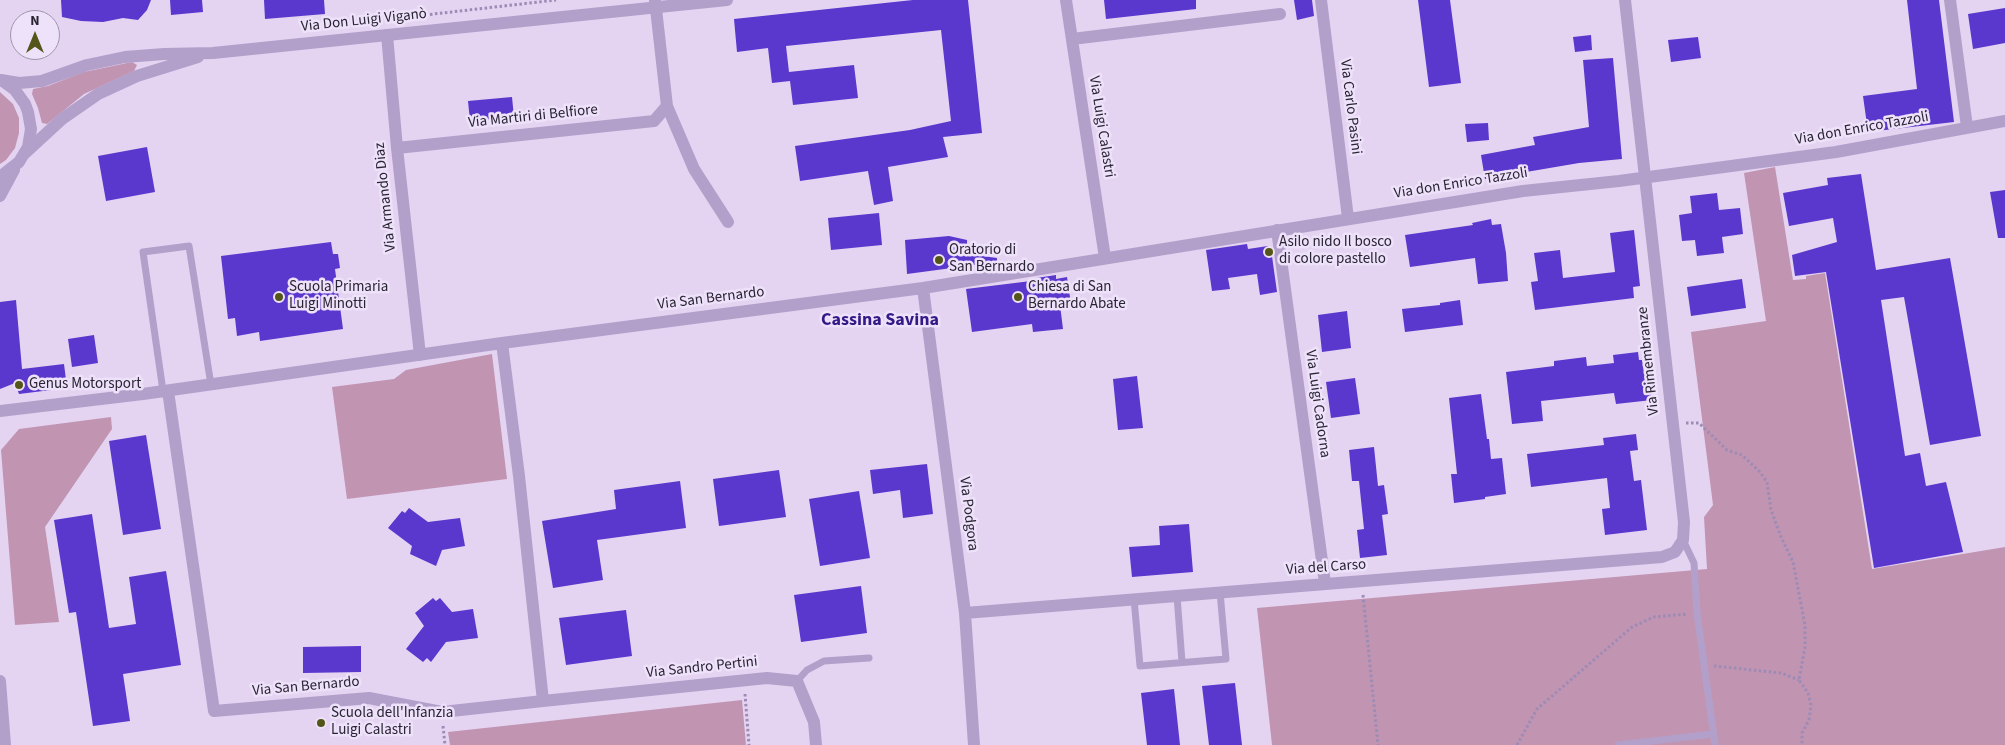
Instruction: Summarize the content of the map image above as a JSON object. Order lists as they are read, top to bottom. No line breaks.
{"streets":{"street":["Via Don Luigi Viganò","Via Carlo Pasini","Via Martiri di Belfiore","Via Luigi Calastri","Via don Enrico Tazzoli","Via Armando Diaz","Via San Bernardo","Via Rimembranze","Via Luigi Cadorna","Via Podgora","Via del Carso","Via Sandro Pertini"]},"crossings":[["Via Don Luigi Viganò","Via Armando Diaz"],["Via Carlo Pasini","Via don Enrico Tazzoli"],["Via Martiri di Belfiore","Via Armando Diaz"],["Via Luigi Calastri","Via don Enrico Tazzoli"],["Via don Enrico Tazzoli","Via San Bernardo"],["Via don Enrico Tazzoli","Via Rimembranze"],["Via don Enrico Tazzoli","Via Luigi Cadorna"],["Via don Enrico Tazzoli","Via Podgora"],["Via Armando Diaz","Via San Bernardo"],["Via San Bernardo","Via Podgora"],["Via San Bernardo","Via Sandro Pertini"],["Via Rimembranze","Via del Carso"],["Via Luigi Cadorna","Via del Carso"],["Via Podgora","Via del Carso"]],"districts":["Cassina Savina"],"places":["Asilo nido Il bosco di colore pastello","Oratorio di San Bernardo","Scuola Primaria Luigi Minotti","Chiesa di San Bernardo Abate","Genus Motorsport","Scuola dell'Infanzia Luigi Calastri"],"north":"top"}
